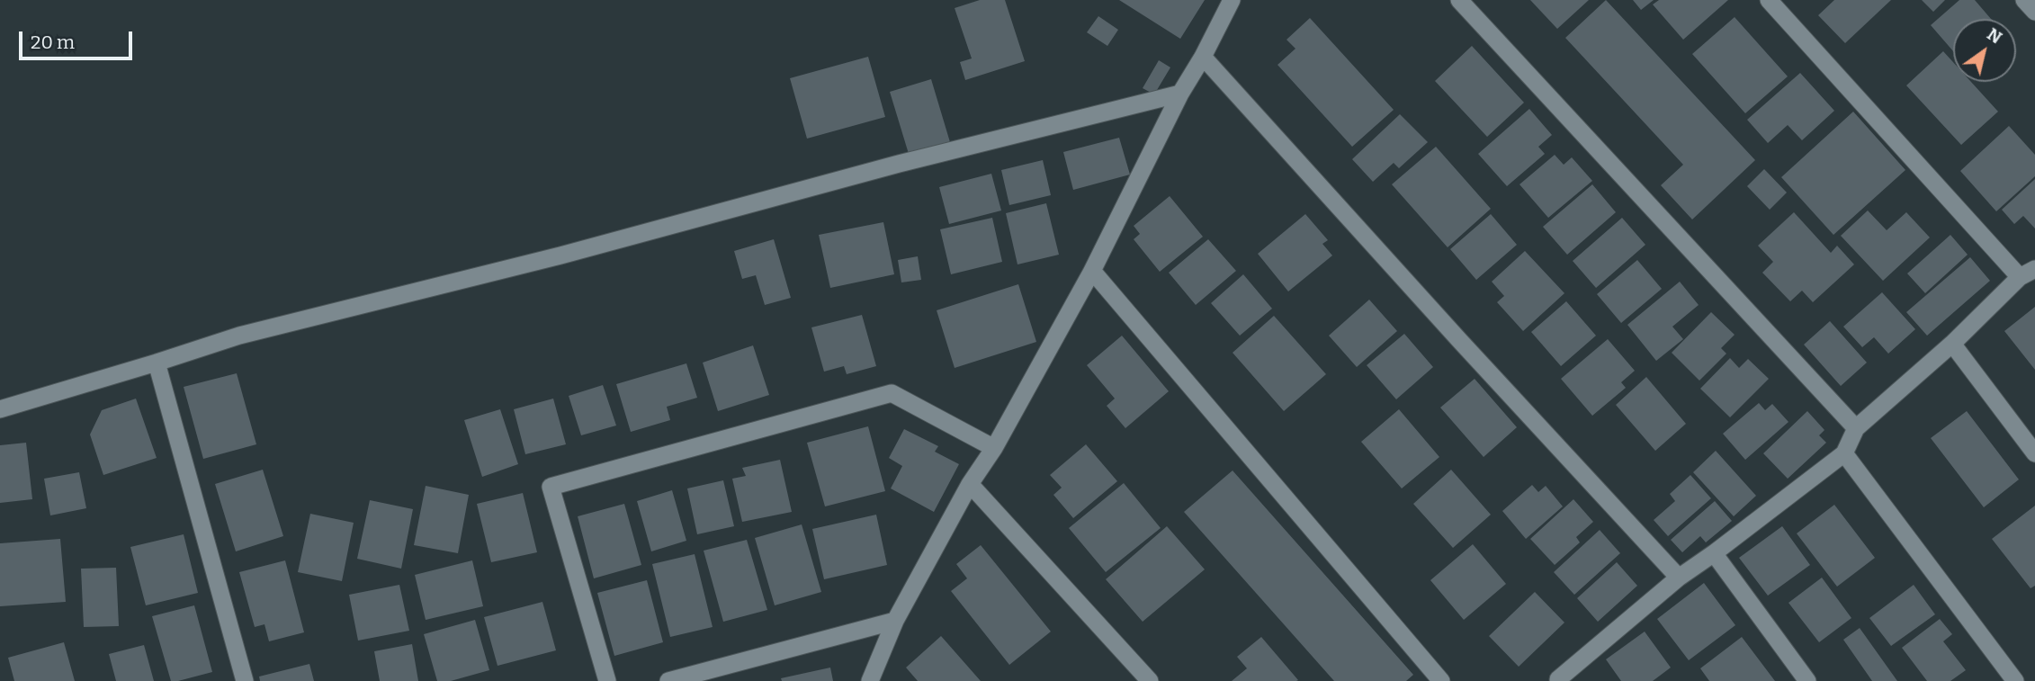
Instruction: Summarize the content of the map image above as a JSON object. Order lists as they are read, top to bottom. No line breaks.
{"scale_bar":"20 m","north":"top right"}
